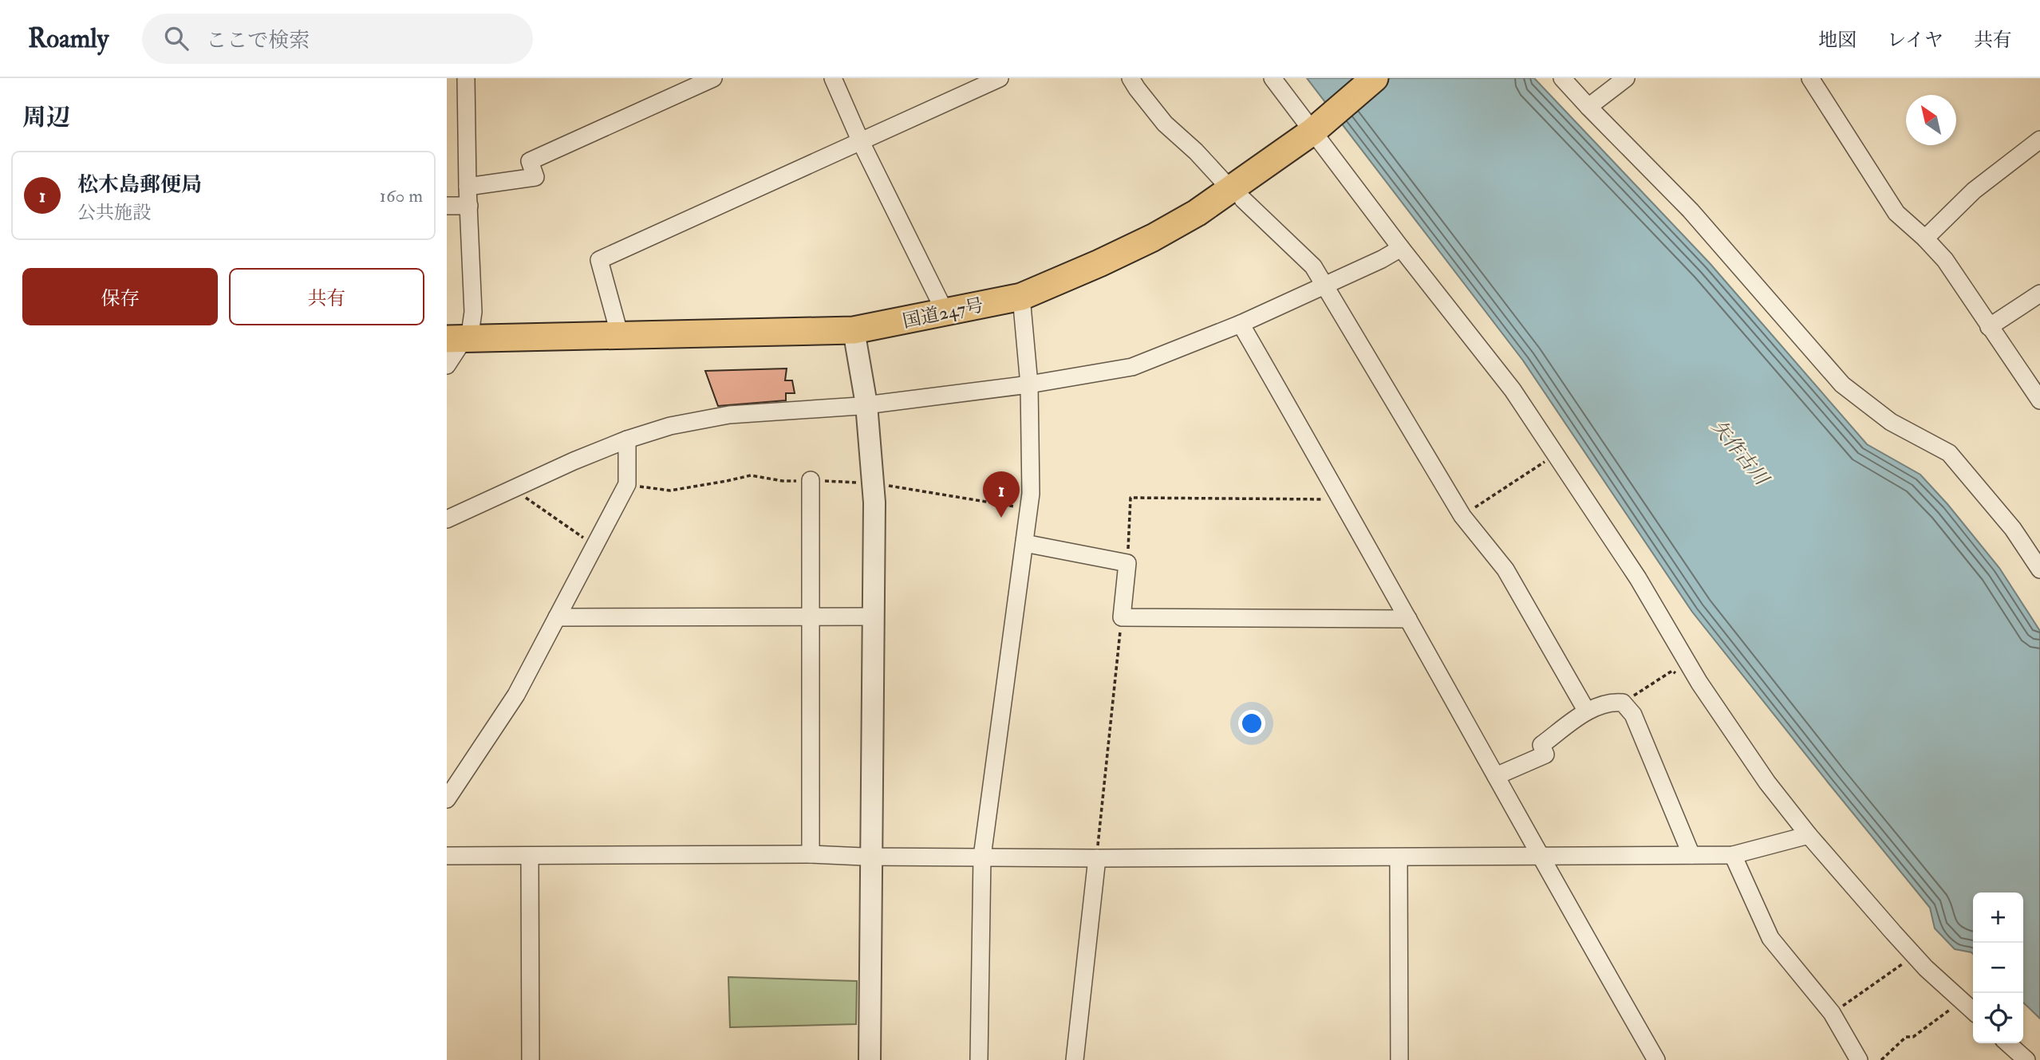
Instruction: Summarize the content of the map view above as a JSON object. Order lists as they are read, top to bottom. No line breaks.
{"streets":{"highway":["国道247号"]},"water":["矢作古川"],"north":"top left","page":{"header":"Roamly","search":"ここで検索","nav":["地図","レイヤ","共有"],"heading":"周辺","list":[{"mark":"1","name":"松木島郵便局","note":"公共施設","value":"160 m"}],"buttons":["保存","共有"],"pins":"1","map_buttons":["+","−"]}}
